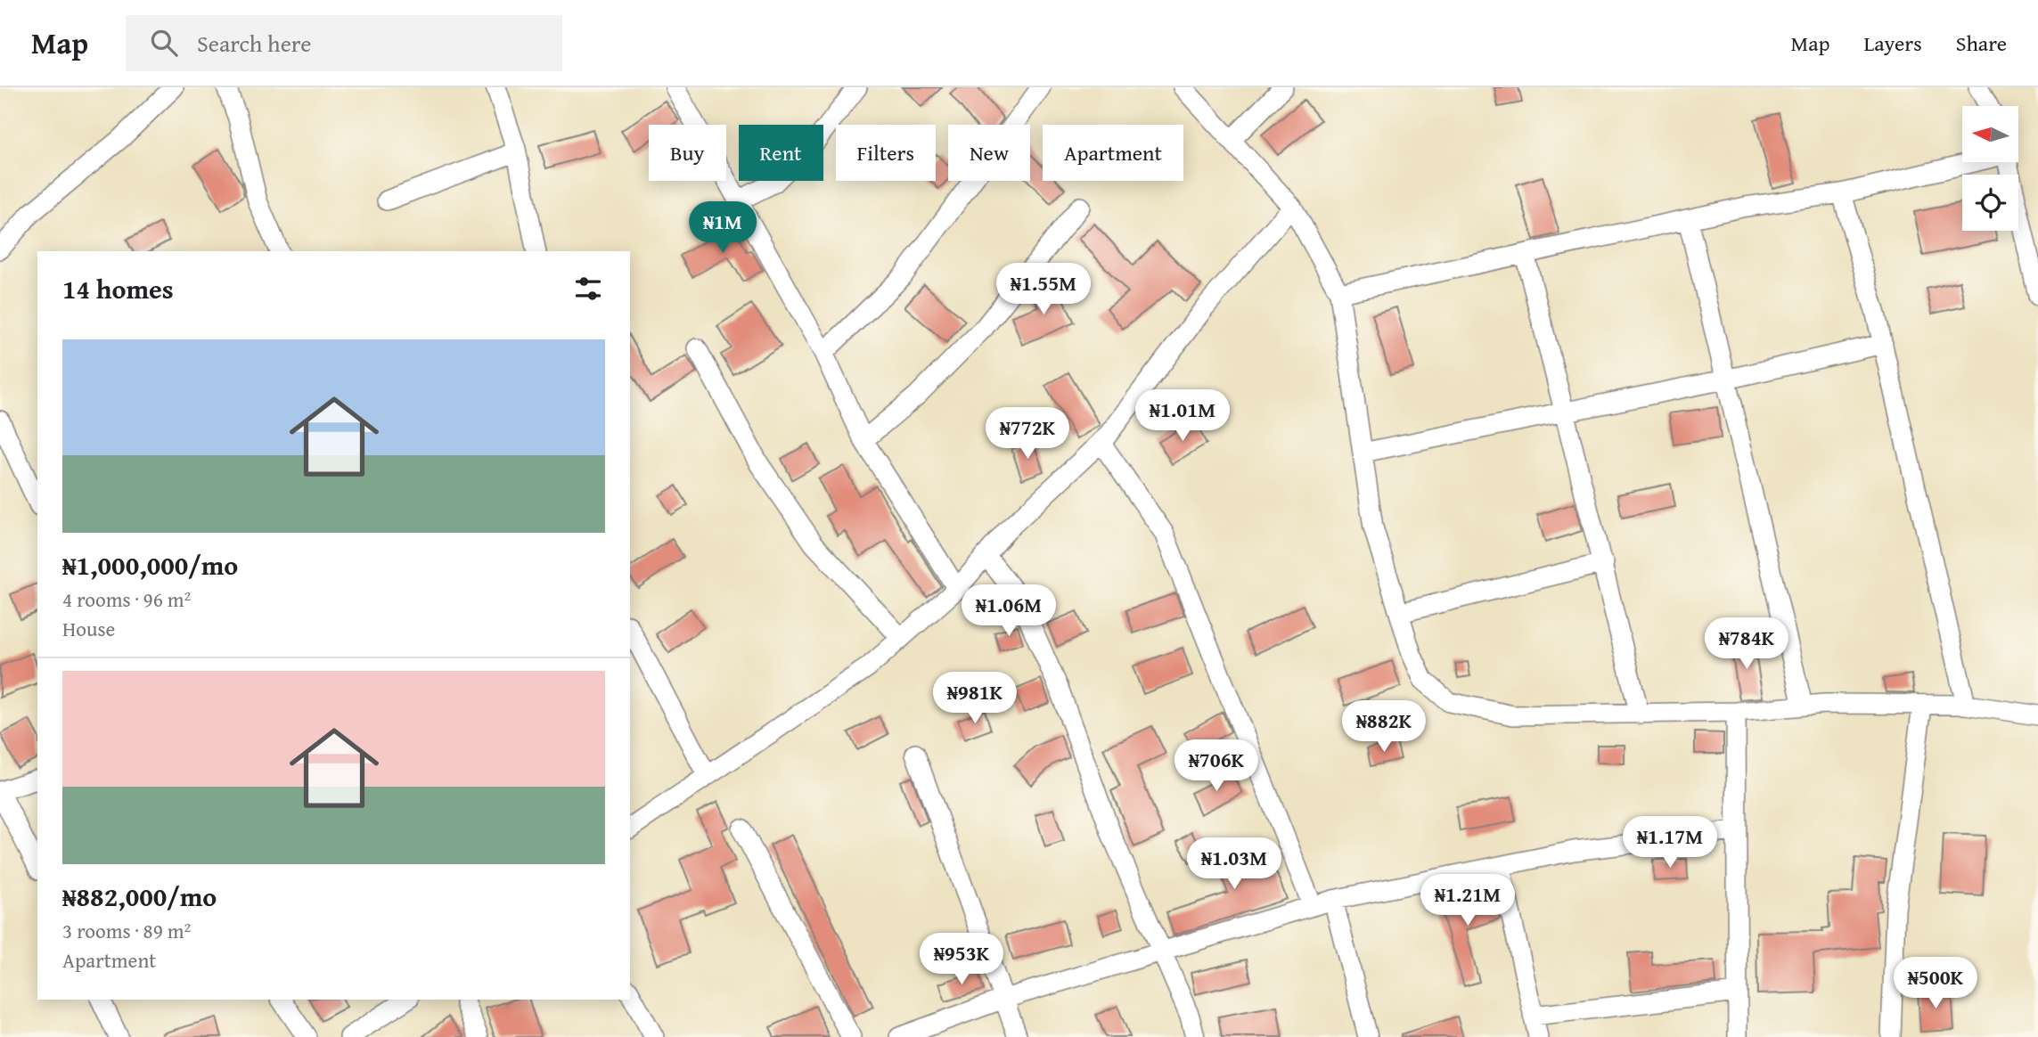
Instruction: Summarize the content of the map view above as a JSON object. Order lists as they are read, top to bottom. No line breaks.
{"north":"left","page":{"header":"Map","search":"Search here","nav":["Map","Layers","Share"],"chip":["Buy","Rent","Filters","New","Apartment"],"price":["₦1M","₦1.55M","₦1.01M","₦772K","₦1.06M","₦784K","₦981K","₦882K","₦706K","₦1.17M","₦1.03M","₦1.21M","₦953K","₦500K"],"heading":"14 homes","list":[{"name":"₦1,000,000/mo","note":"4 rooms · 96 m² · House"},{"name":"₦882,000/mo","note":"3 rooms · 89 m² · Apartment"}]}}
